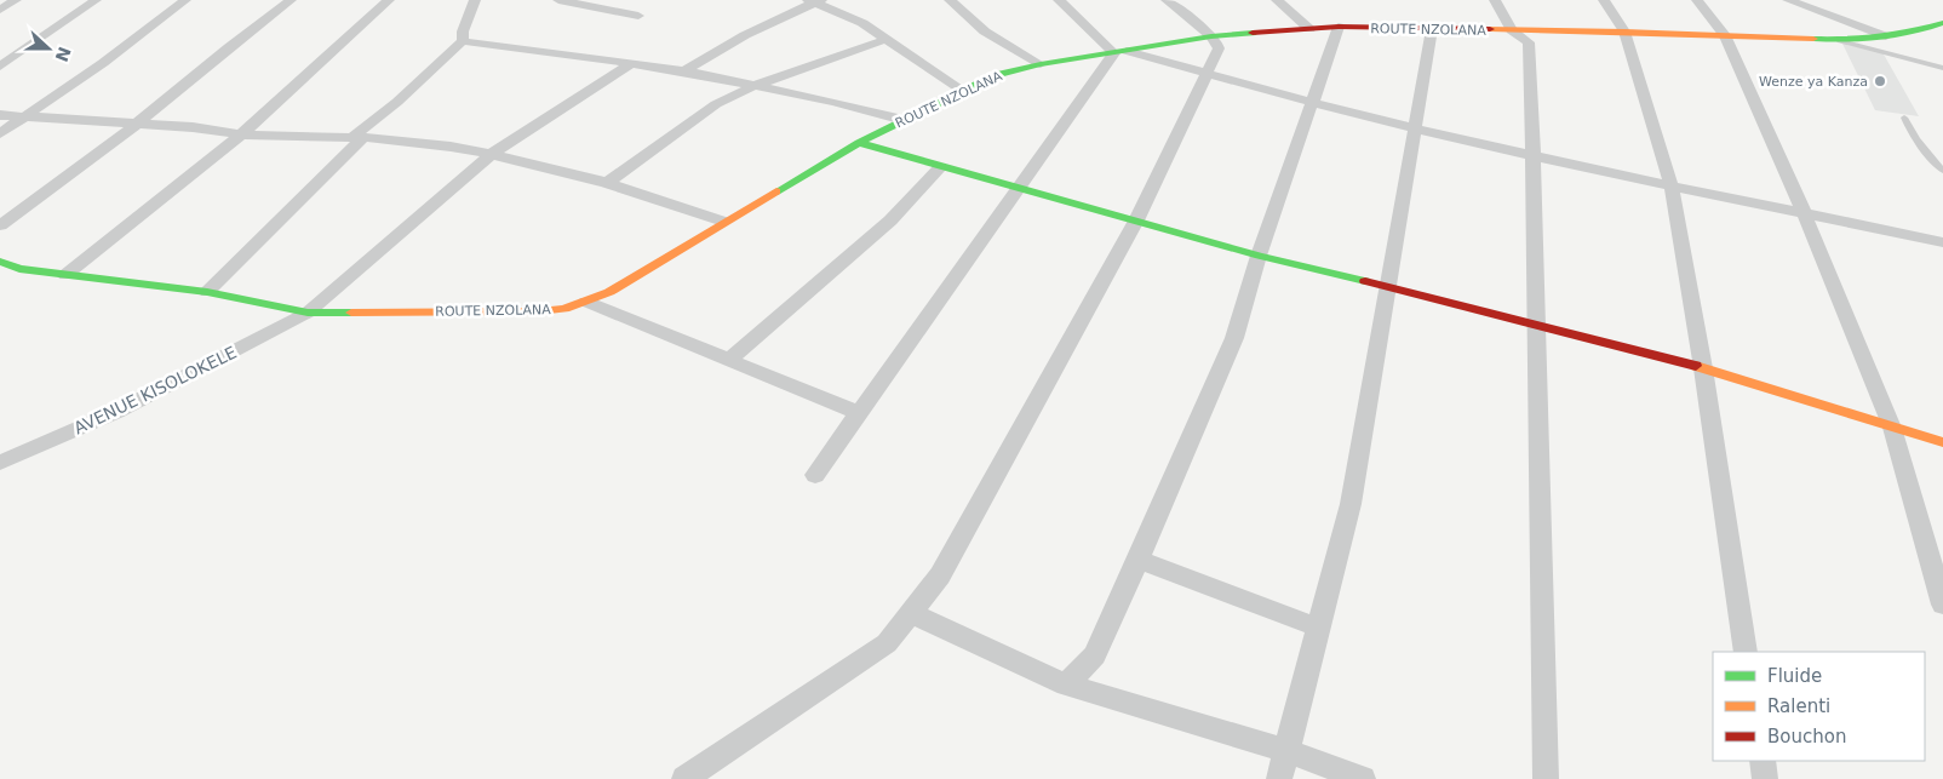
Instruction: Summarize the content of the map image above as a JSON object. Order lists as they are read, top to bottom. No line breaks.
{"streets":{"street":["ROUTE NZOLANA","AVENUE KISOLOKELE"]},"crossings":[["ROUTE NZOLANA","AVENUE KISOLOKELE"]],"places":["Wenze ya Kanza"],"legend":["Fluide","Ralenti","Bouchon"],"north":"right"}
